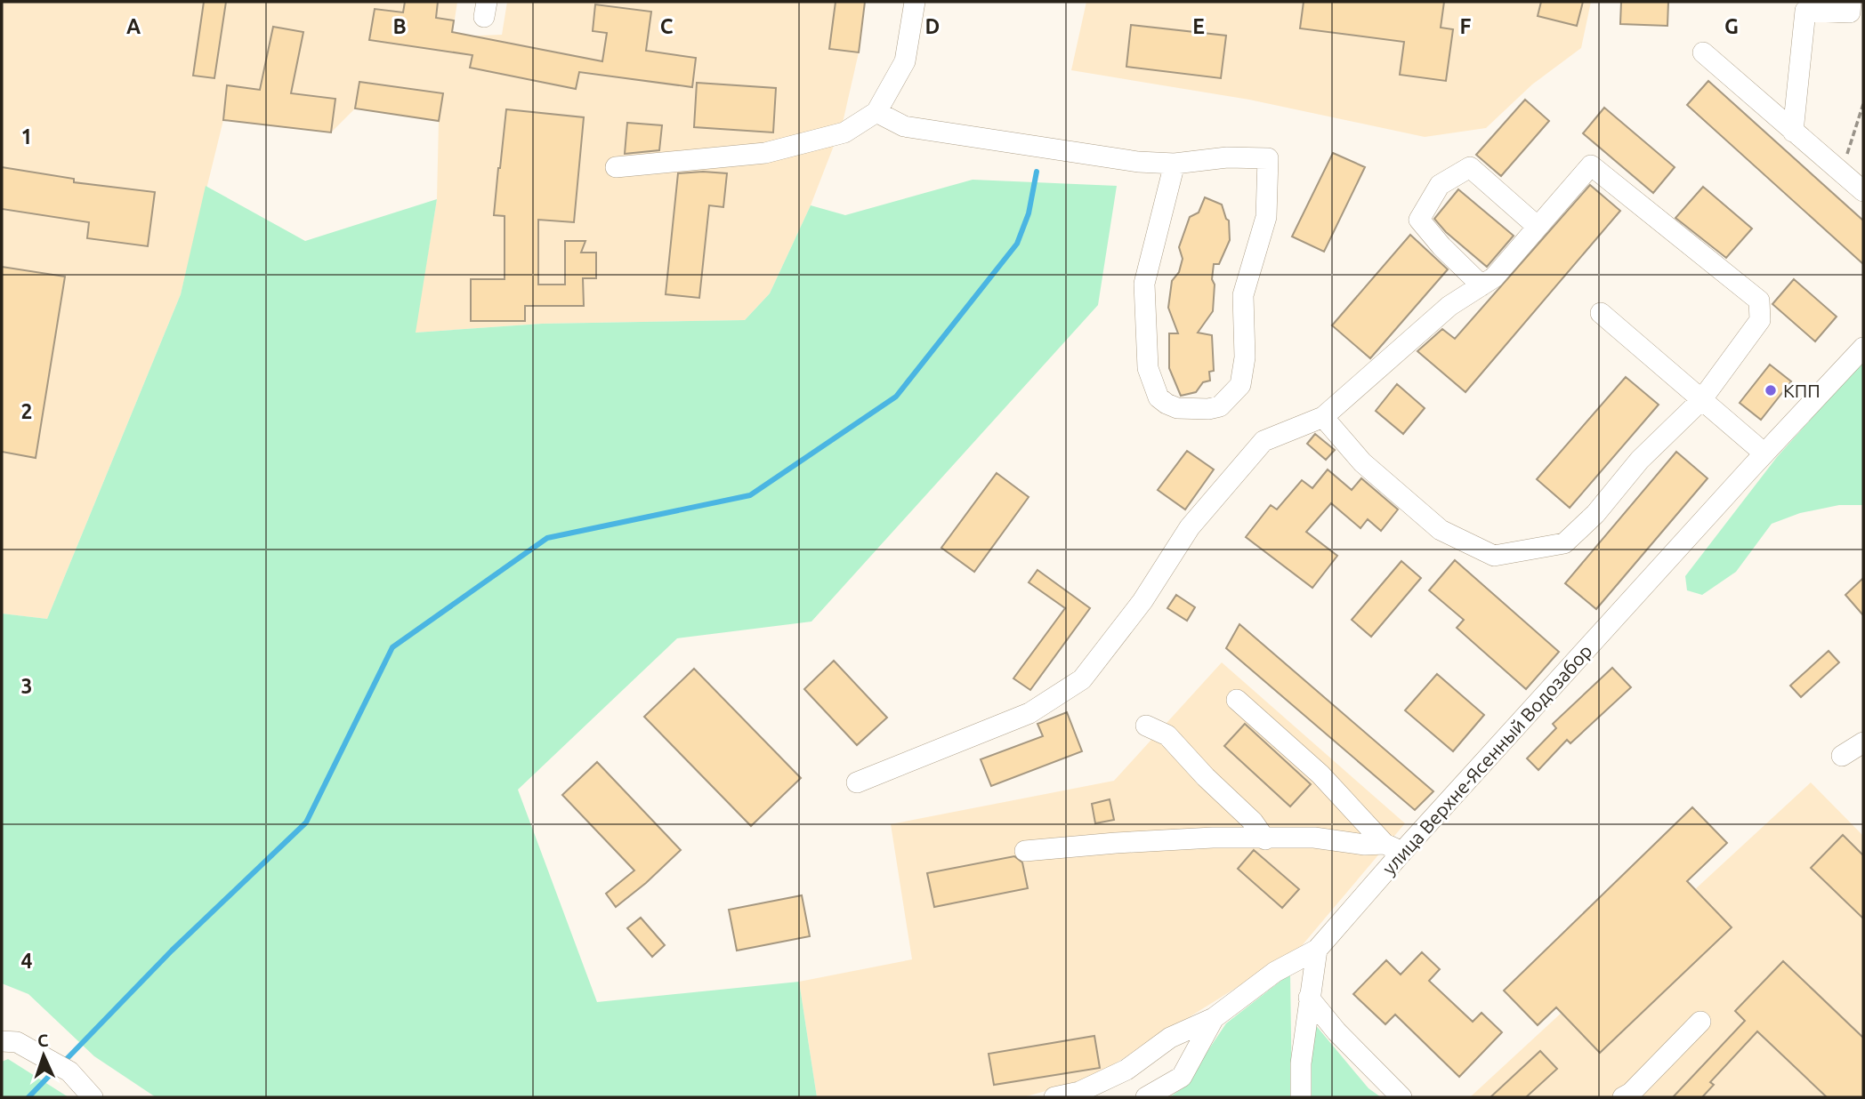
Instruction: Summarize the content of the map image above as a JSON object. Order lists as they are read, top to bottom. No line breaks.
{"streets":{"street":["улица Верхне-Ясенный Водозабор"]},"places":["КПП"],"north":"top","grid":{"columns":["A","B","C","D","E","F","G"],"rows":["1","2","3","4"]}}
